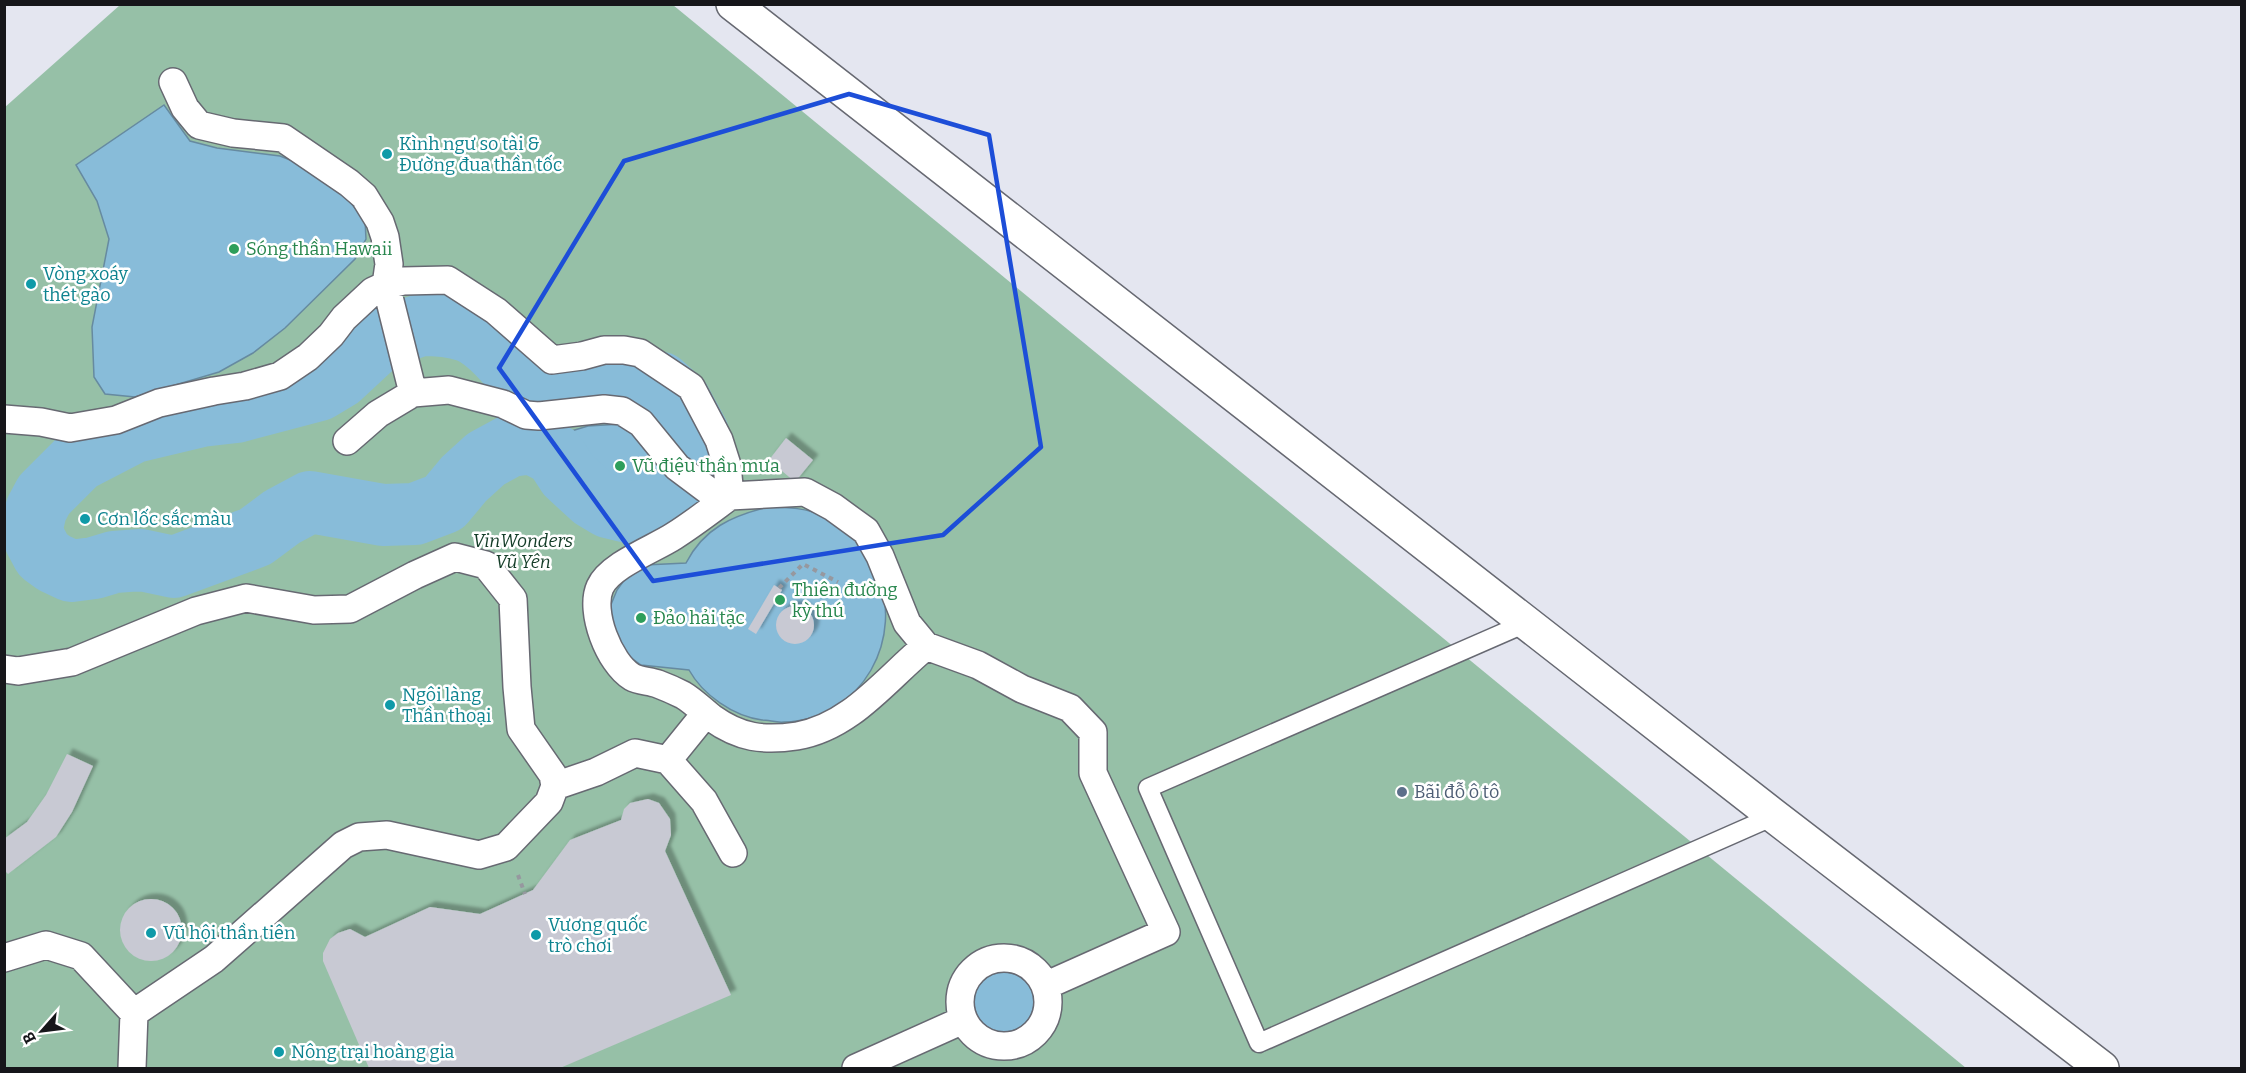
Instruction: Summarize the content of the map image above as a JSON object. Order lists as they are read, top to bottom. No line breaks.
{"parks":["VinWonders Vũ Yên"],"places":["Kình ngư so tài & Đường đua thần tốc","Sóng thần Hawaii","Vòng xoáy thét gào","Vũ điệu thần mưa","Cơn lốc sắc màu","Thiên đường kỳ thú","Đảo hải tặc","Ngôi làng Thần thoại","Bãi đỗ ô tô","Vũ hội thần tiên","Vương quốc trò chơi","Nông trại hoàng gia"],"north":"bottom left"}
